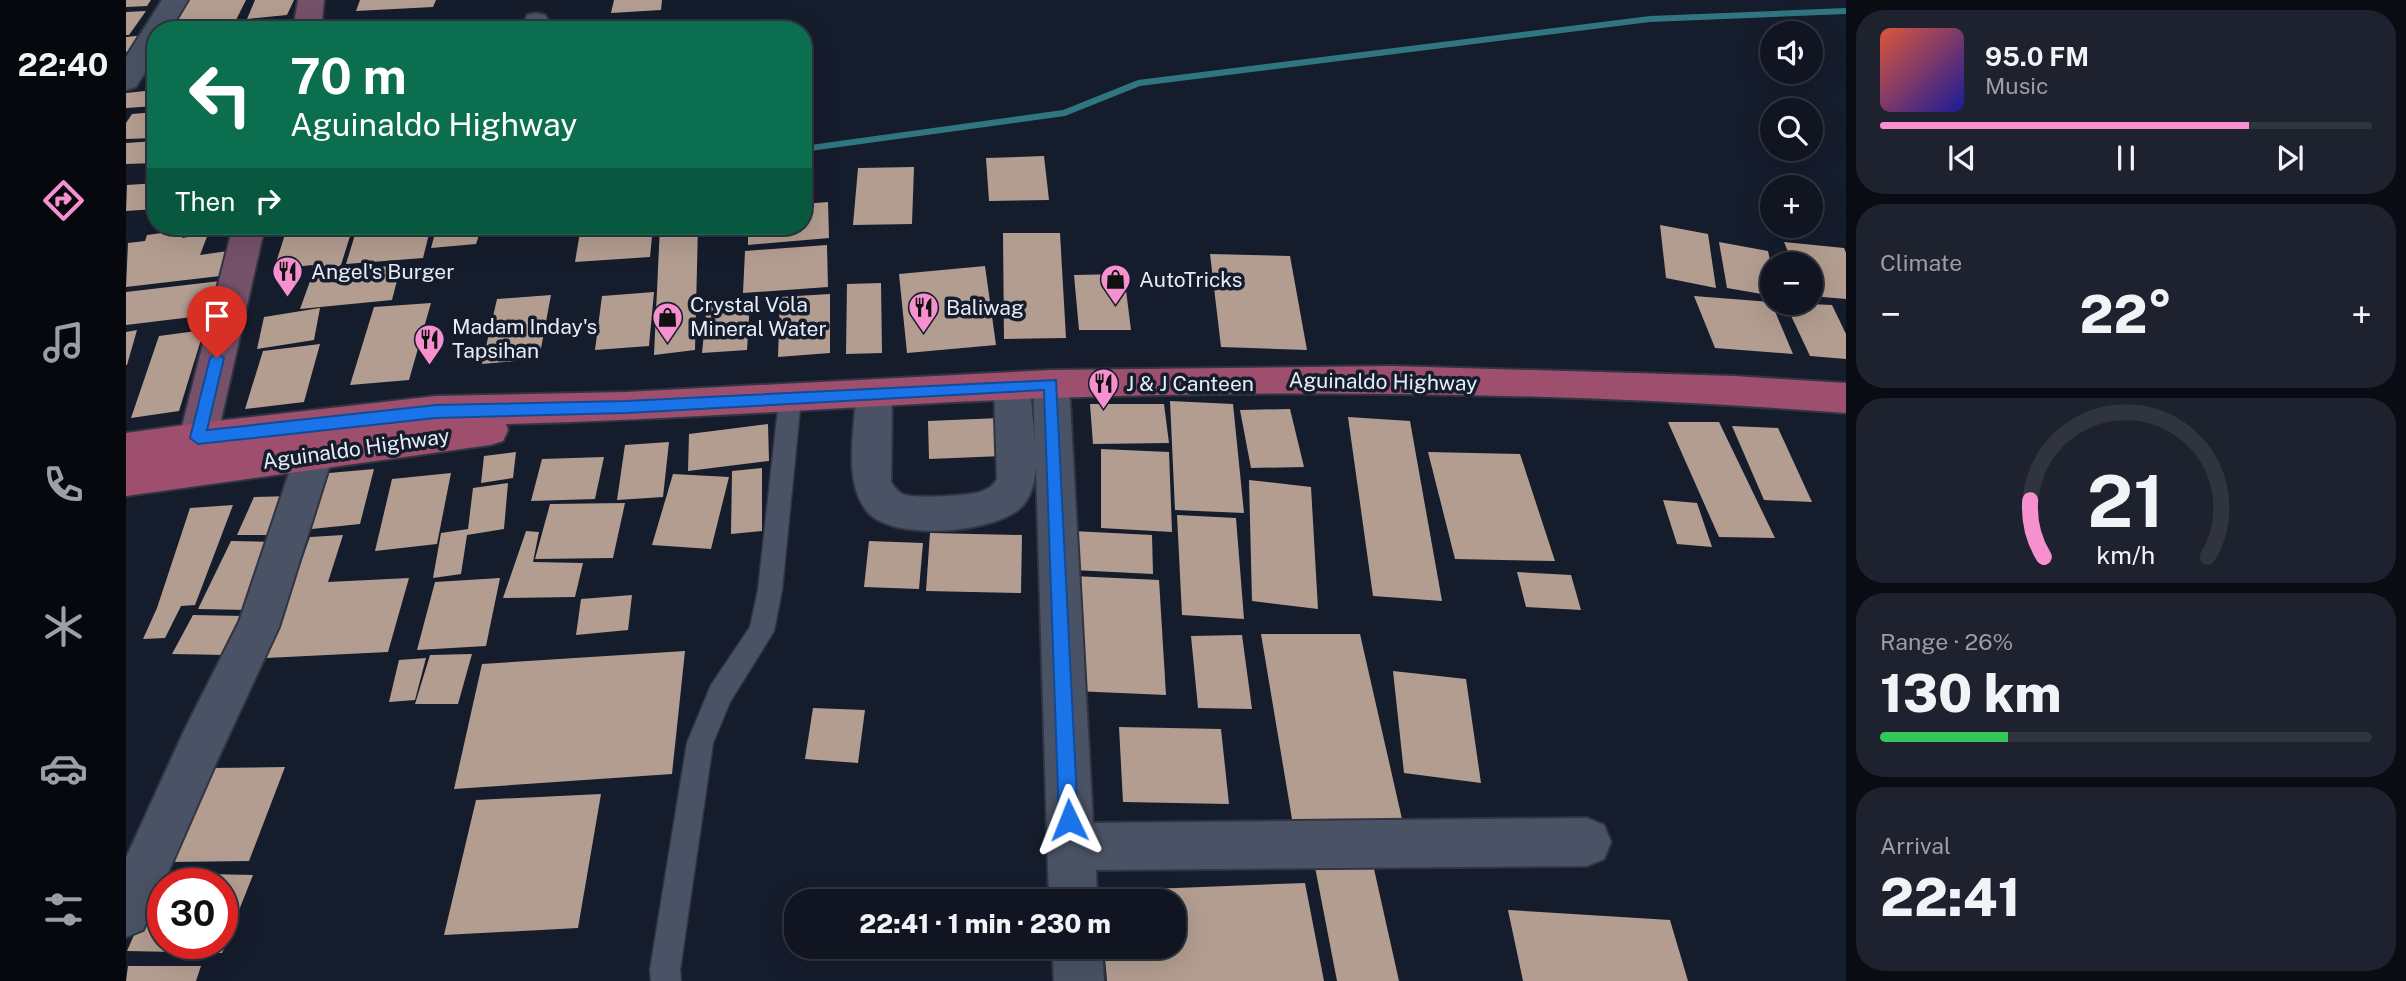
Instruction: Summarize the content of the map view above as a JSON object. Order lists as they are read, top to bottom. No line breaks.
{"streets":{"main road":["Aguinaldo Highway"]},"places":{"restaurant":["Angel's Burger","Baliwag","Madam Inday's Tapsihan","J & J Canteen"],"shop":["AutoTricks","Crystal Vola Mineral Water"]},"page":{"tabs":"22:40","map_buttons":["+","−"],"turn":["70 m","Aguinaldo Highway"],"song":["95.0 FM","Music"],"then":"Then","tile":["Climate",["Range · 26%","130 km"],["Arrival","22:41"]],"heat":["−","22°","+"],"limit":"30","trip":"22:41 · 1 min · 230 m","gauge":["21","km/h"]}}
